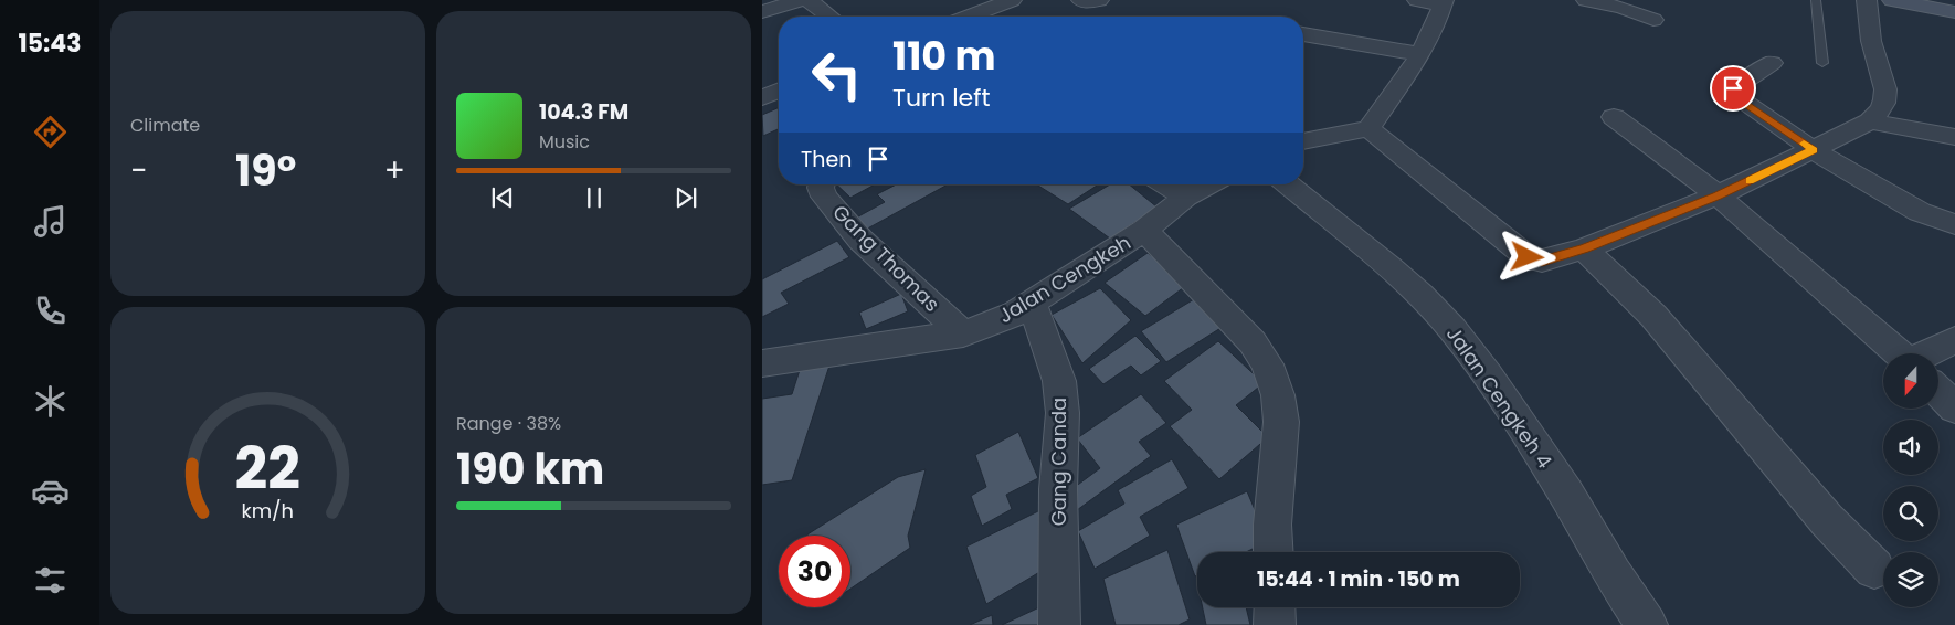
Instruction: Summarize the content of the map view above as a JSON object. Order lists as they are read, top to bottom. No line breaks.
{"streets":{"street":["Gang Thomas","Jalan Cengkeh","Jalan Cengkeh 4","Gang Canda"]},"crossings":[["Gang Thomas","Jalan Cengkeh"],["Jalan Cengkeh","Gang Canda"]],"north":"bottom","page":{"tabs":"15:43","tile":["Climate",["Range · 38%","190 km"]],"turn":["110 m","Turn left"],"song":["104.3 FM","Music"],"then":"Then","heat":["−","19°","+"],"limit":"30","trip":"15:44 · 1 min · 150 m","gauge":["22","km/h"]}}
